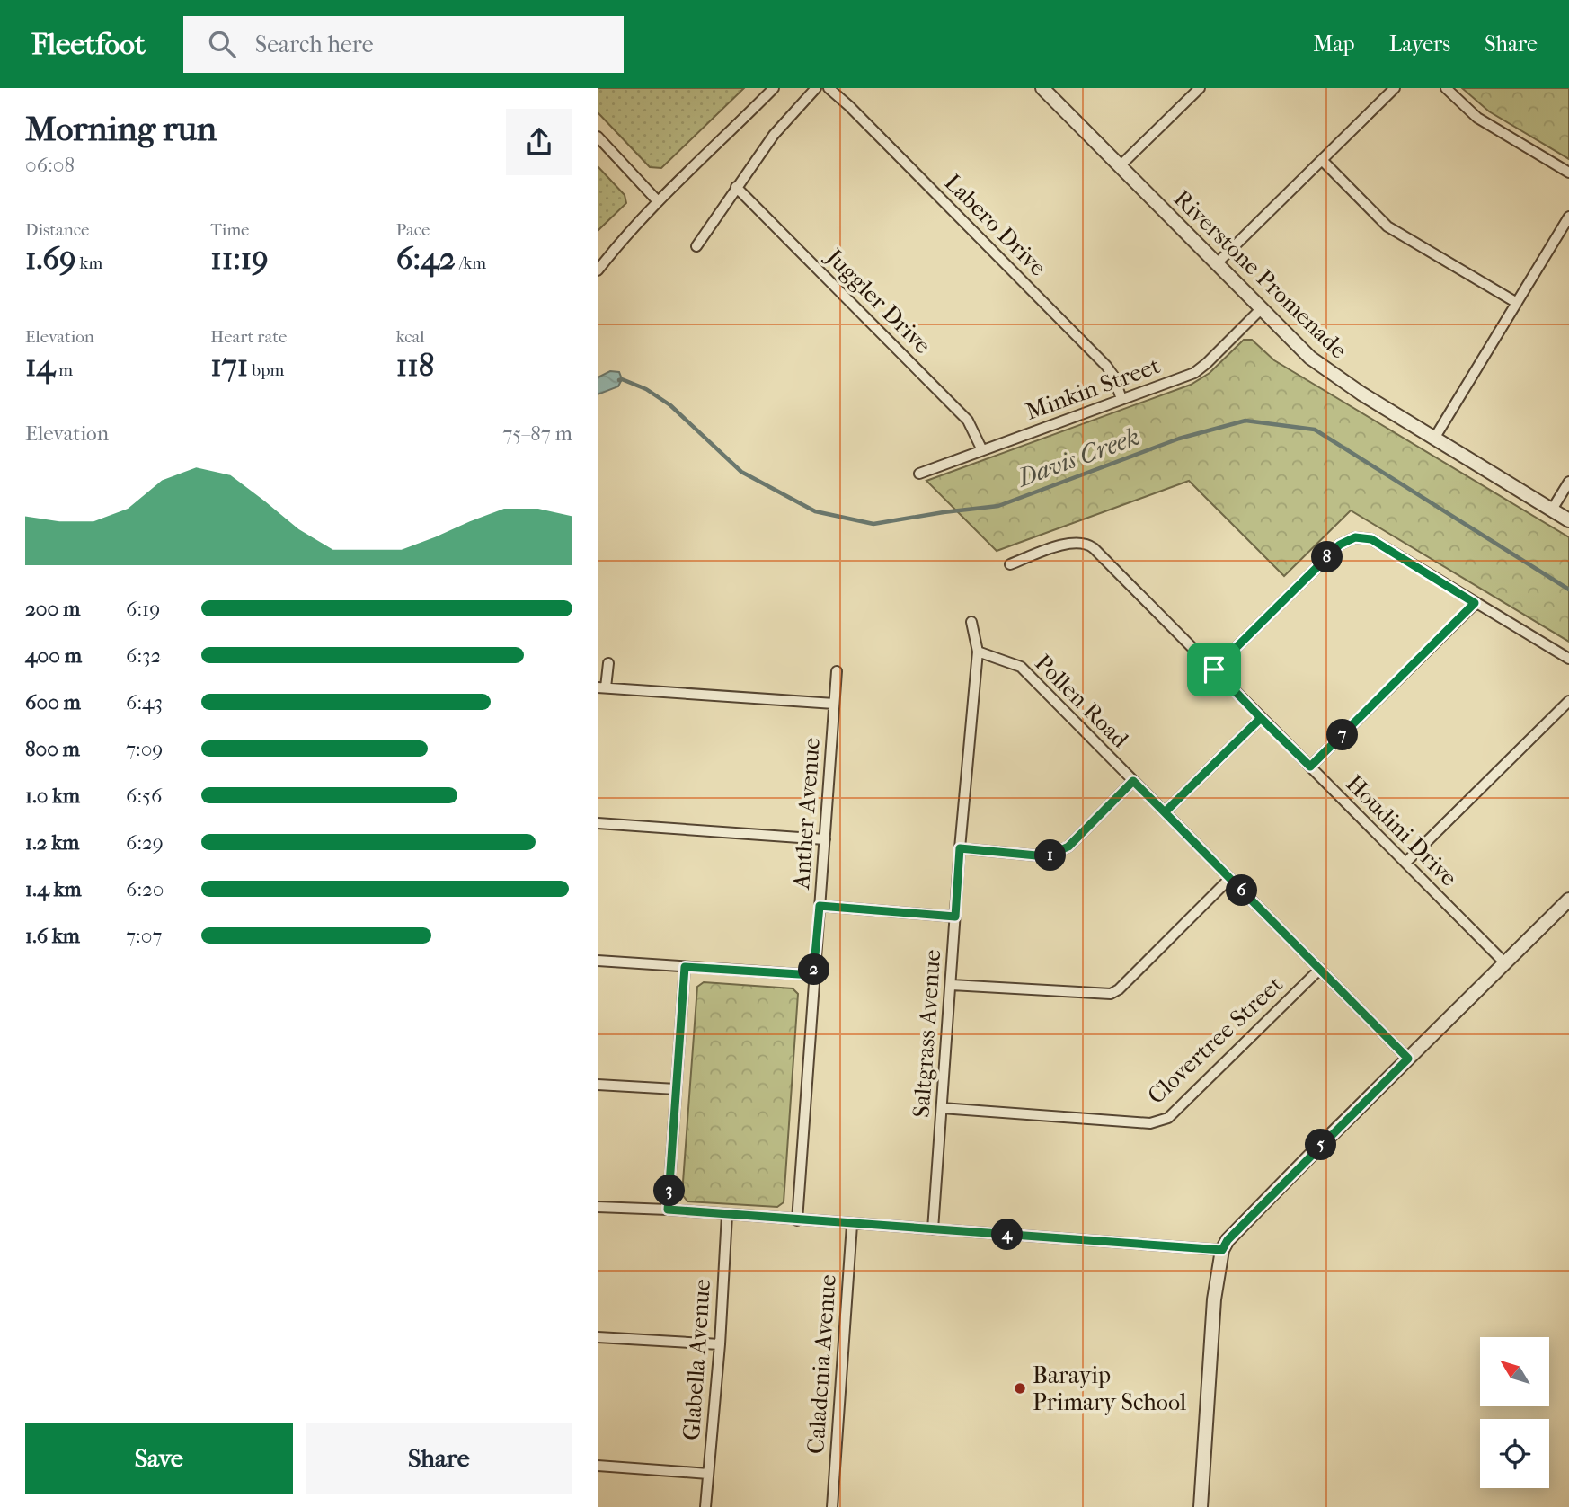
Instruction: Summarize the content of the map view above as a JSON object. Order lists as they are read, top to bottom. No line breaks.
{"streets":{"street":["Labero Drive","Riverstone Promenade","Juggler Drive","Minkin Street","Pollen Road","Anther Avenue","Houdini Drive","Saltgrass Avenue","Clovertree Street","Glabella Avenue","Caladenia Avenue"]},"crossings":[["Labero Drive","Minkin Street"],["Riverstone Promenade","Minkin Street"],["Juggler Drive","Minkin Street"],["Pollen Road","Saltgrass Avenue"],["Pollen Road","Clovertree Street"],["Saltgrass Avenue","Clovertree Street"]],"water":["Davis Creek"],"places":["Barayip Primary School"],"north":"top left","page":{"header":"Fleetfoot","search":"Search here","nav":["Map","Layers","Share"],"heading":["Morning run","06:08"],"stats":[["Distance","1.69 km"],["Time","11:19"],["Pace","6:42 /km"],["Elevation","14 m"],["Heart rate","171 bpm"],["kcal","118"]],"chart":["Elevation","75–87 m"],"pins":["8","7","1","6","2","5","3","4"],"list":[{"name":"200 m","note":"6:19"},{"name":"400 m","note":"6:32"},{"name":"600 m","note":"6:43"},{"name":"800 m","note":"7:09"},{"name":"1.0 km","note":"6:56"},{"name":"1.2 km","note":"6:29"},{"name":"1.4 km","note":"6:20"},{"name":"1.6 km","note":"7:07"}],"buttons":["Save","Share"]}}
